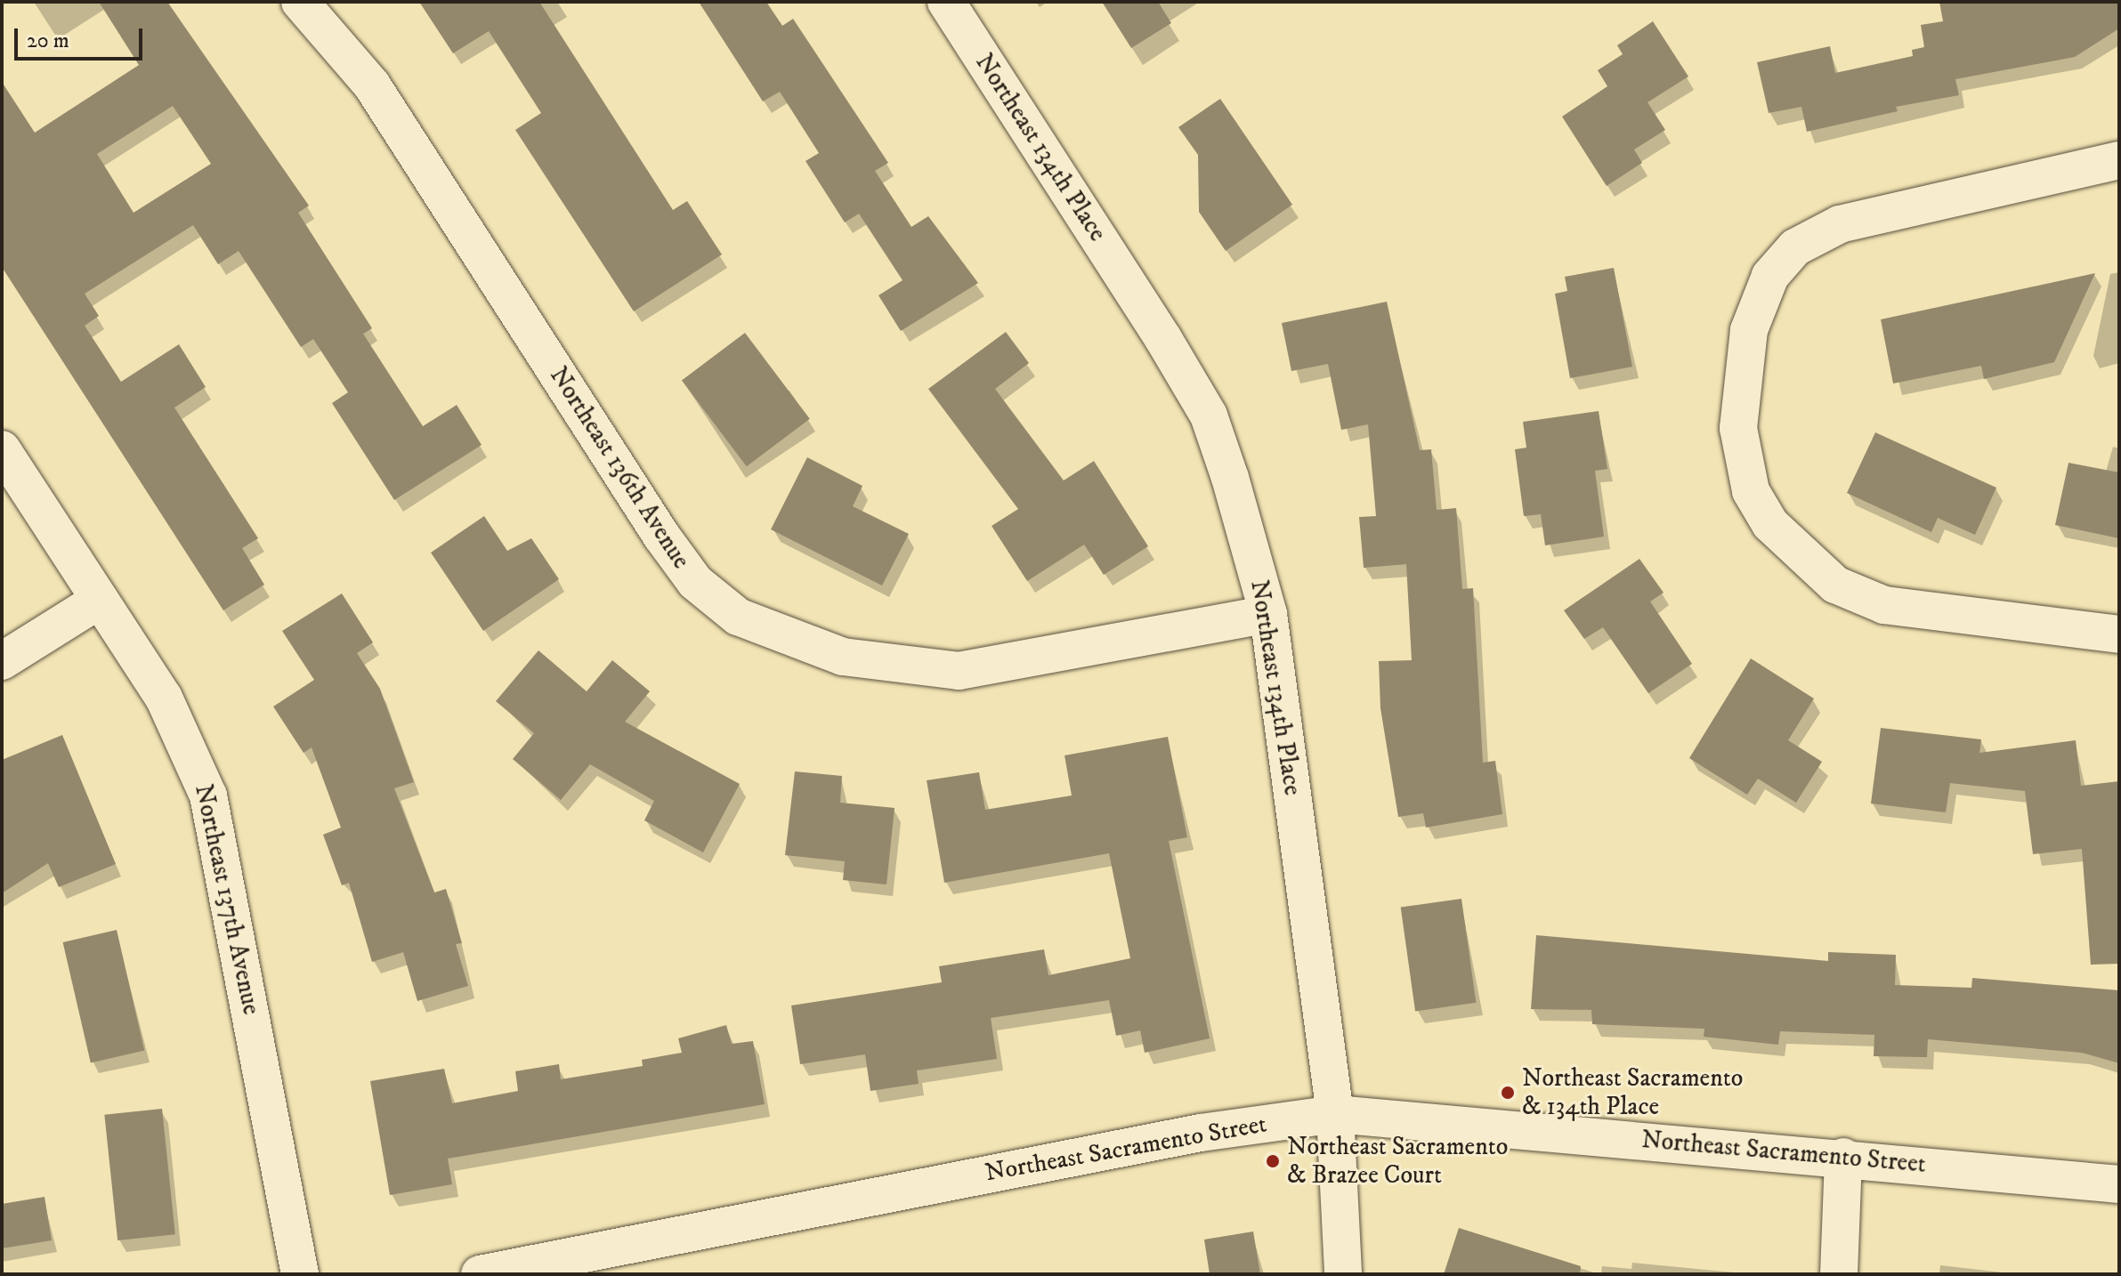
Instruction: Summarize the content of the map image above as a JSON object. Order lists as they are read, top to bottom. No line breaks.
{"streets":{"street":["Northeast 134th Place","Northeast 136th Avenue","Northeast 137th Avenue","Northeast Sacramento Street"]},"crossings":[["Northeast 134th Place","Northeast 136th Avenue"],["Northeast 134th Place","Northeast Sacramento Street"]],"places":["Northeast Sacramento & 134th Place","Northeast Sacramento & Brazee Court"],"scale_bar":"20 m"}
